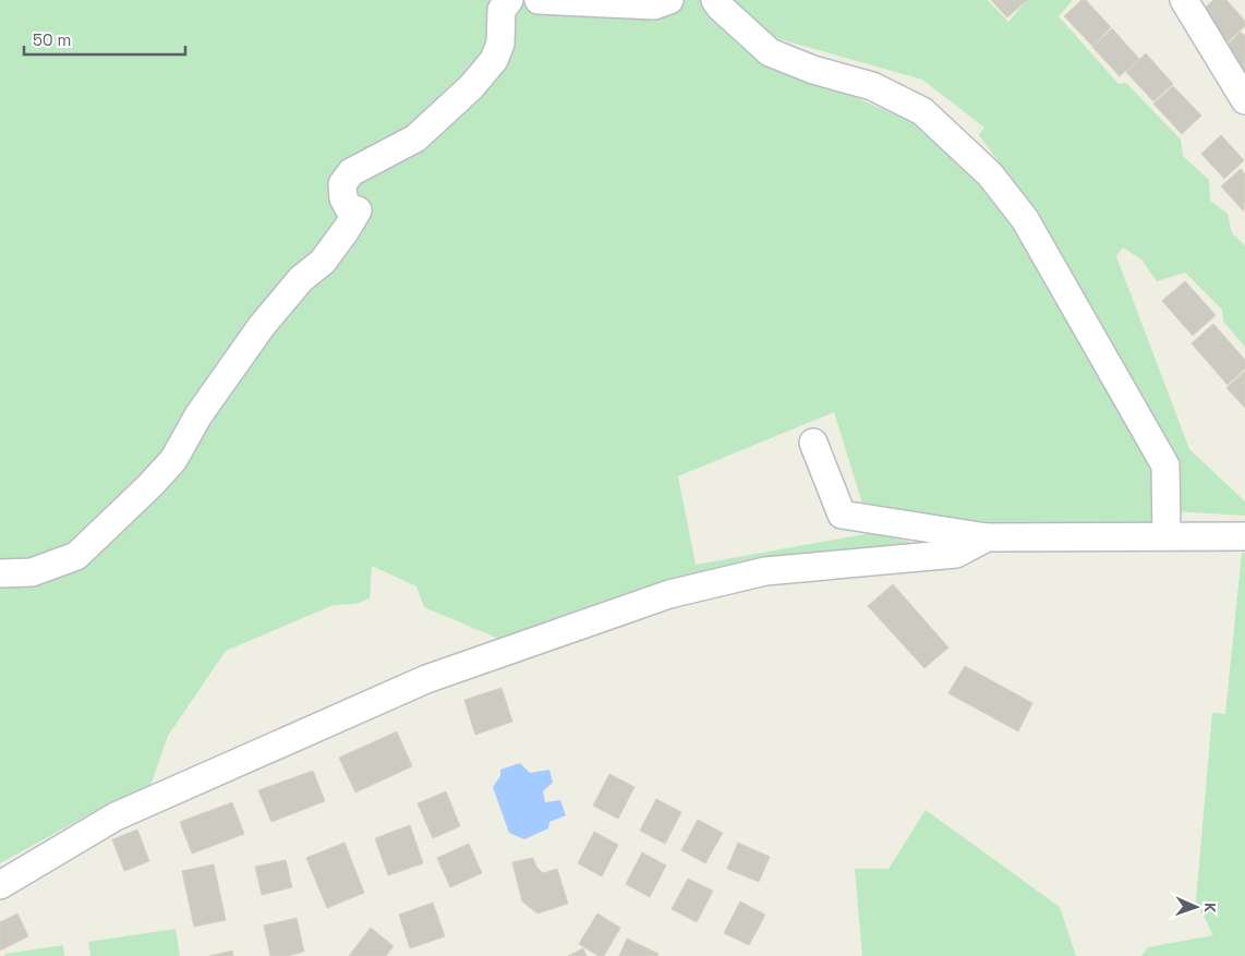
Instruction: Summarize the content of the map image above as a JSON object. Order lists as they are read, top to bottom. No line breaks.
{"scale_bar":"50 m","north":"right"}
